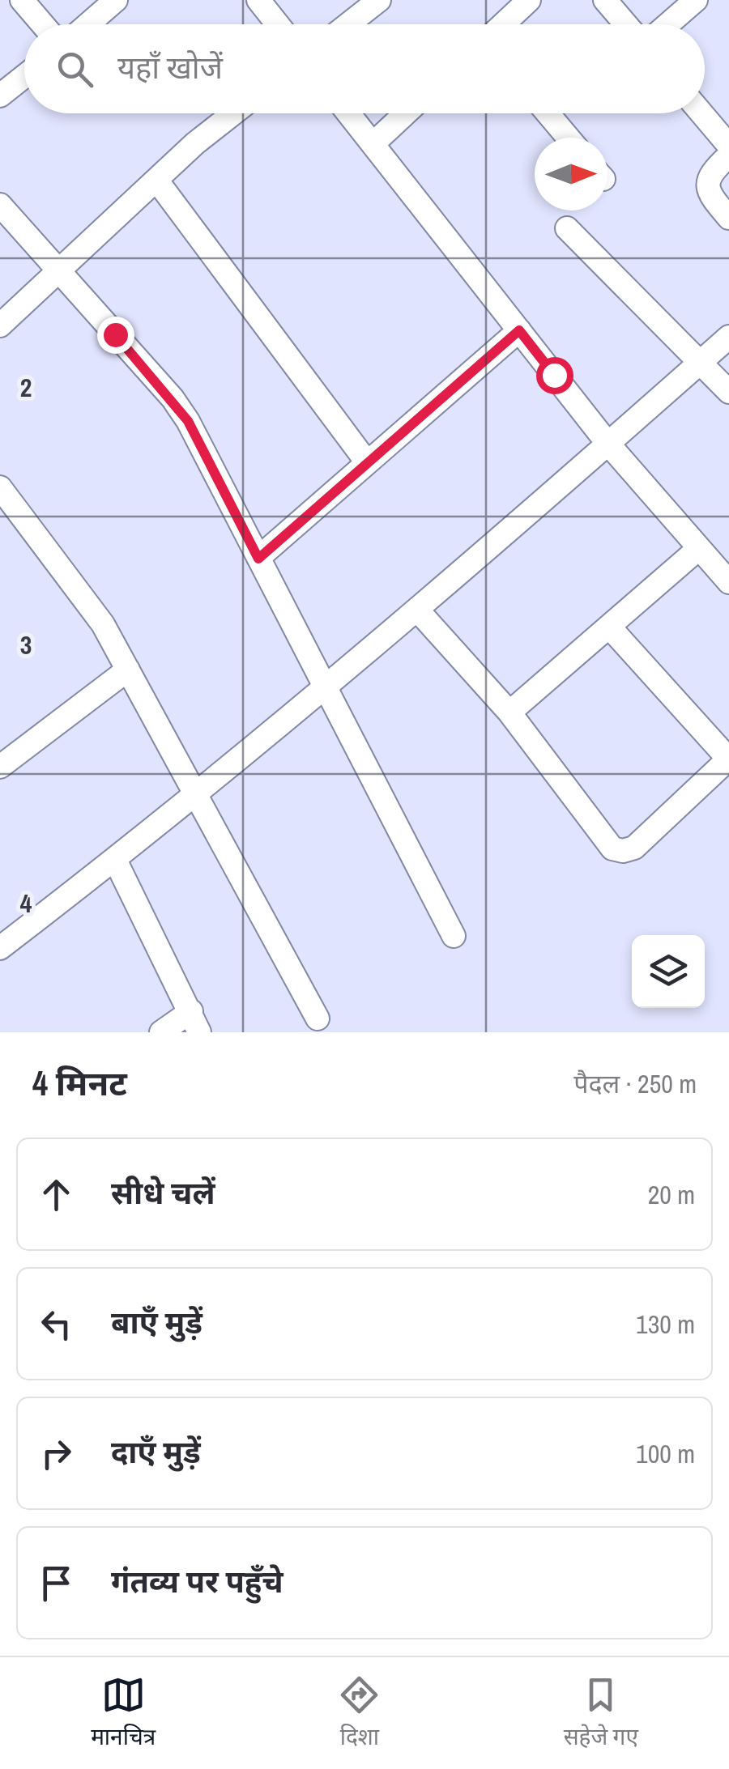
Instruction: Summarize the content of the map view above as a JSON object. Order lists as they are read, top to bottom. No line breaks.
{"north":"right","page":{"search":"यहाँ खोजें","heading":["4 मिनट","पैदल · 250 m"],"list":[["सीधे चलें","20 m"],["बाएँ मुड़ें","130 m"],["दाएँ मुड़ें","100 m"],"गंतव्य पर पहुँचे"],"nav":["मानचित्र","दिशा","सहेजे गए"]},"grid":{"rows":["2","3","4"]}}
